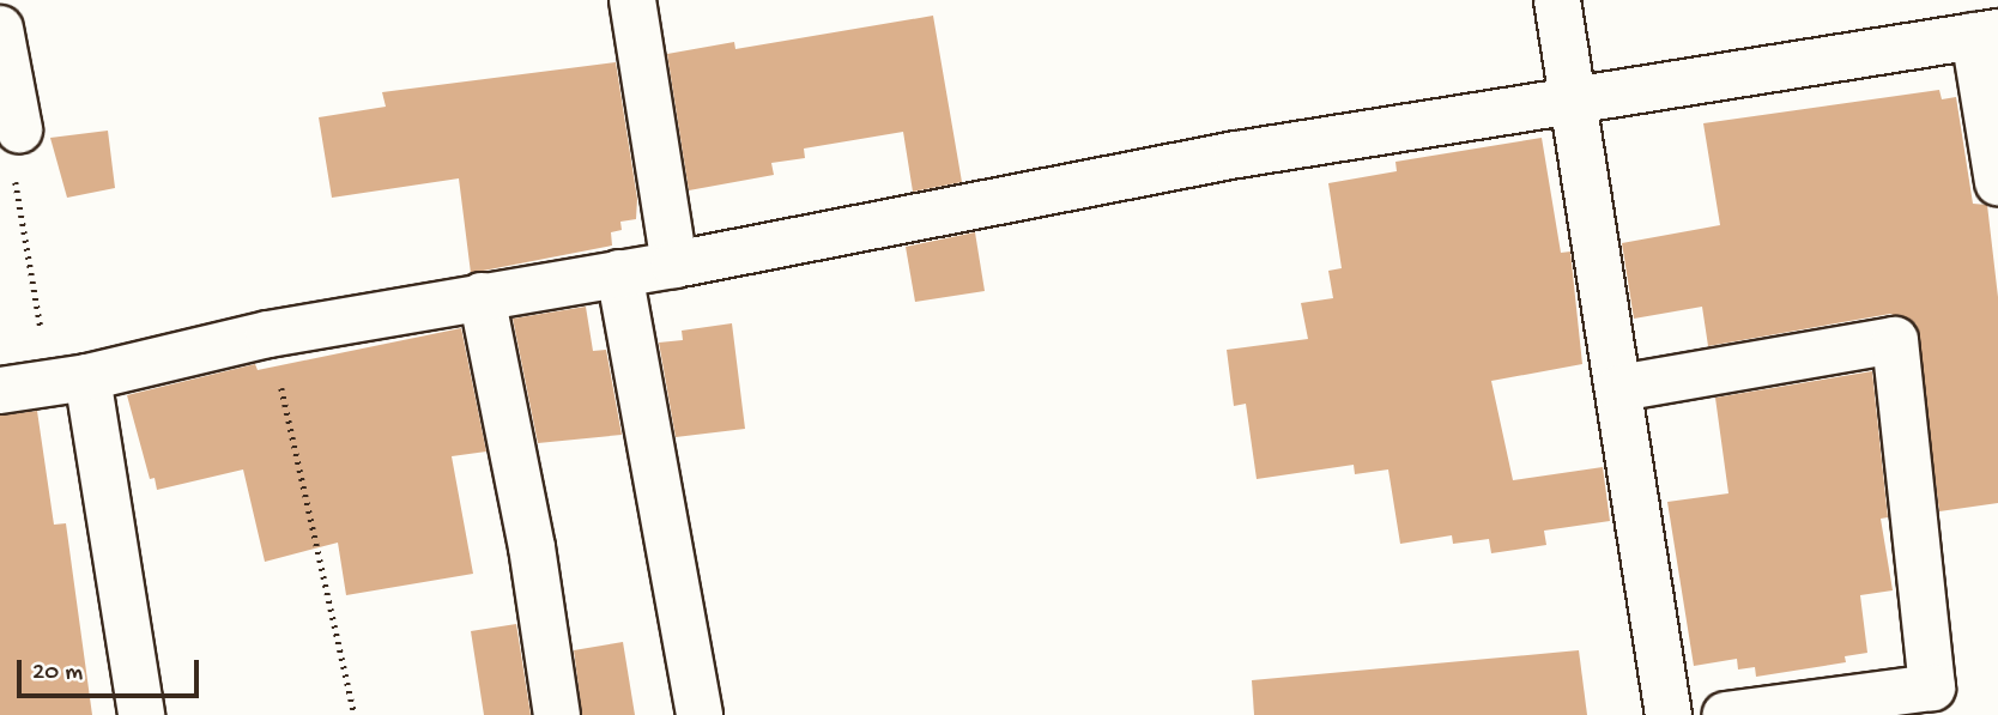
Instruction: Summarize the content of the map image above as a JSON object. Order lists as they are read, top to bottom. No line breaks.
{"scale_bar":"20 m"}
